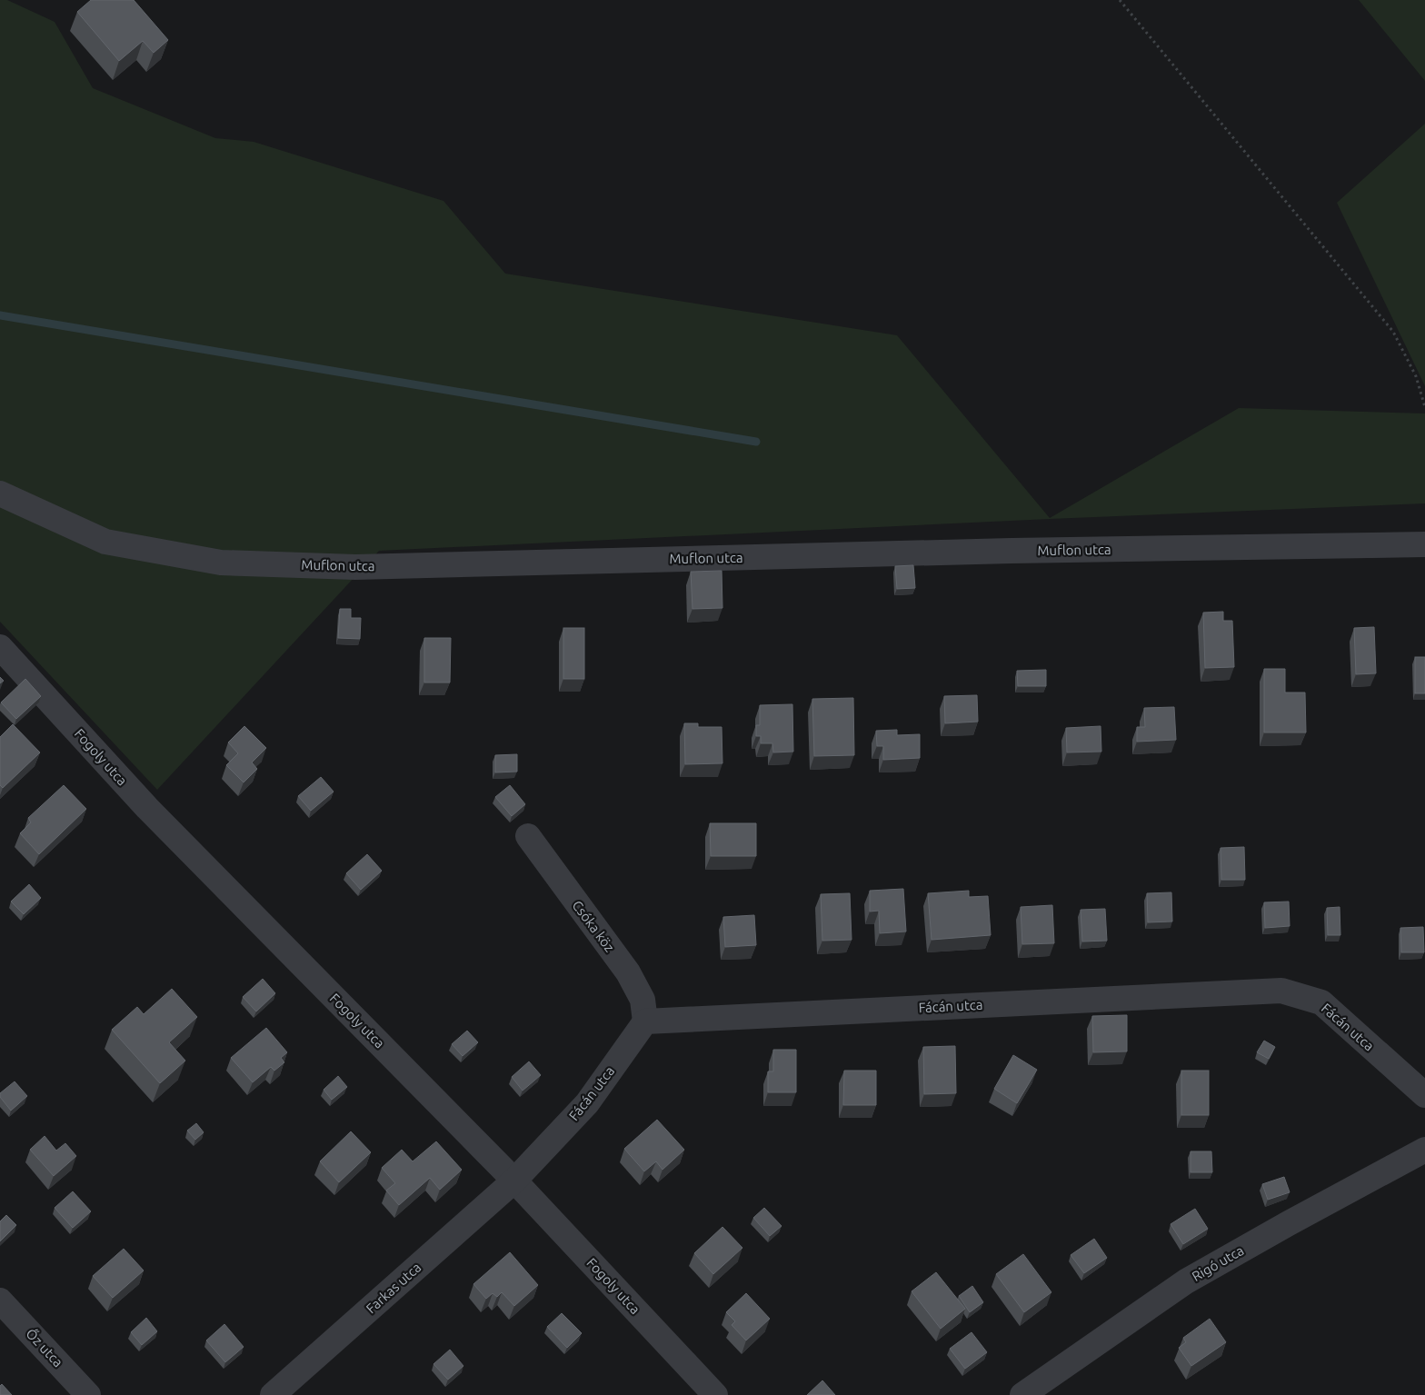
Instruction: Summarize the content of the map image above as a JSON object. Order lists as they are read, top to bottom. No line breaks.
{"streets":{"street":["Muflon utca","Fogoly utca","Csóka köz","Fácán utca","Rigó utca","Farkas utca","Őz utca"]},"crossings":[["Fogoly utca","Fácán utca"],["Fogoly utca","Farkas utca"],["Csóka köz","Fácán utca"],["Fácán utca","Farkas utca"]]}
